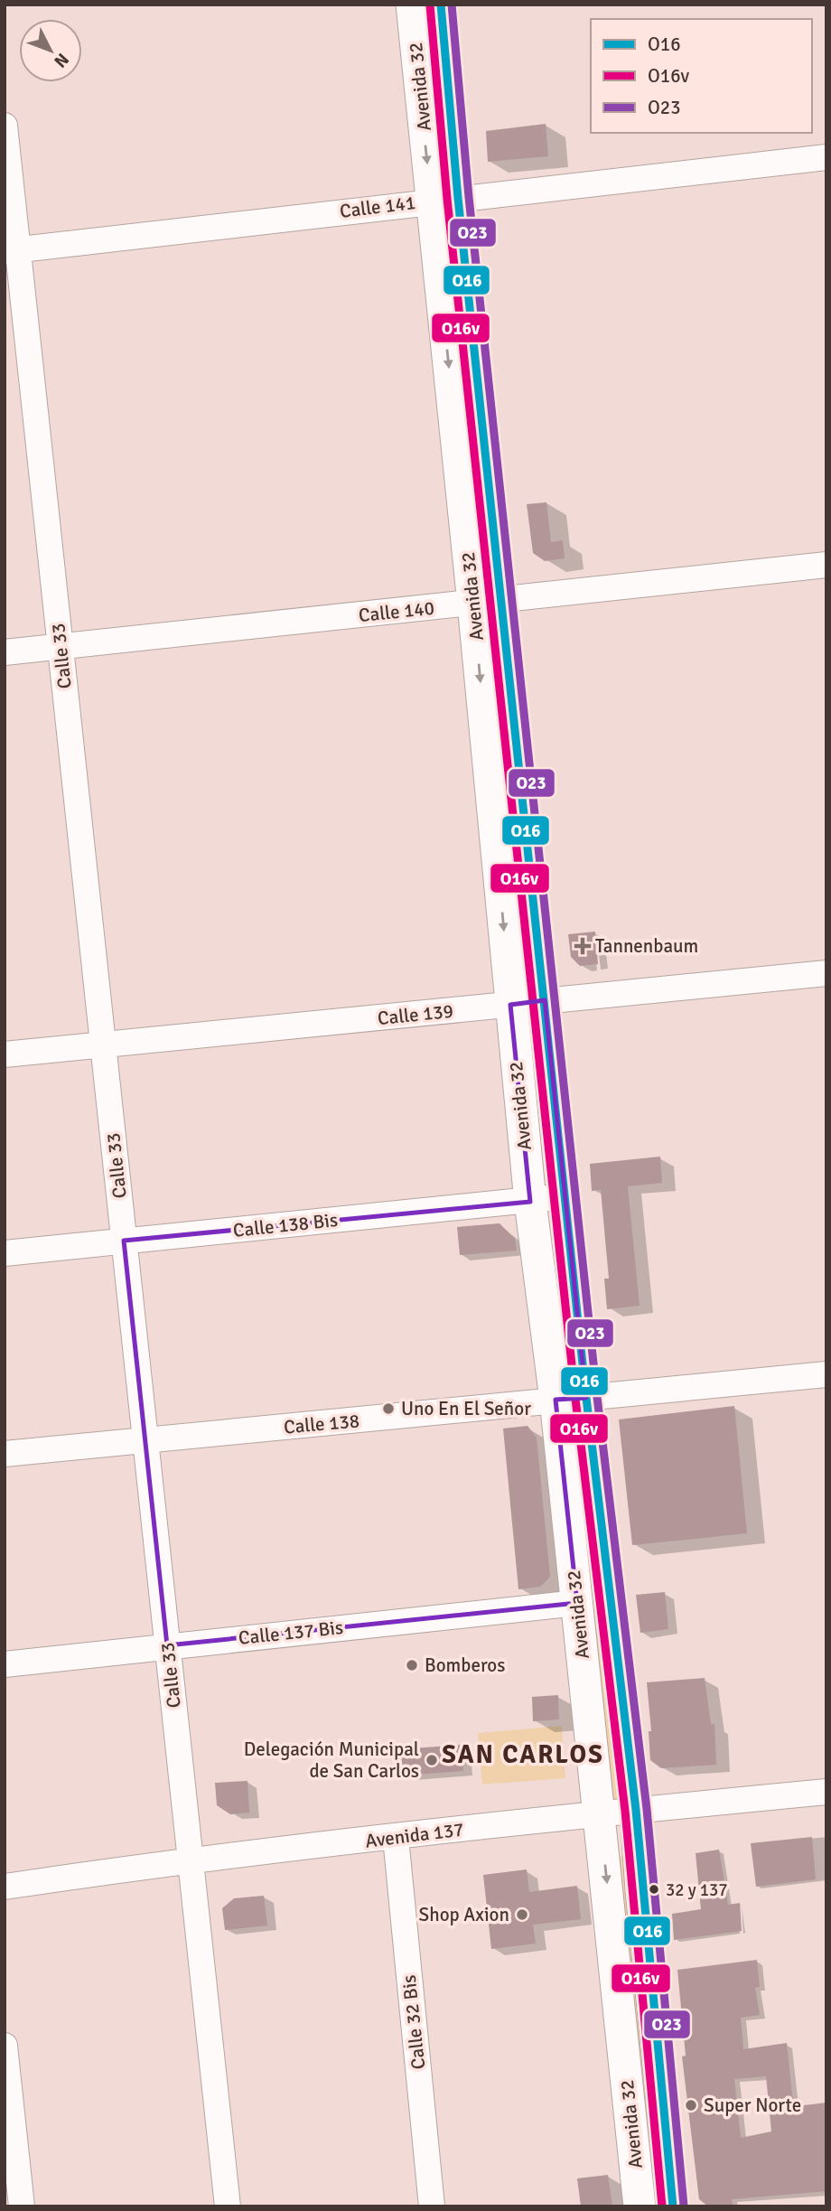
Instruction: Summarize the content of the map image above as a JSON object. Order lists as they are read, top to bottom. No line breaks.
{"streets":{"main road":["Avenida 32"],"street":["Calle 141","Calle 140","Calle 33","Calle 139","Calle 138 Bis","Calle 138","Calle 137 Bis","Avenida 137","Calle 32 Bis"]},"crossings":[["Avenida 32","Calle 141"],["Avenida 32","Calle 140"],["Avenida 32","Calle 139"],["Avenida 32","Calle 138 Bis"],["Avenida 32","Calle 138"],["Avenida 32","Calle 137 Bis"],["Avenida 32","Avenida 137"],["Calle 141","Calle 33"],["Calle 140","Calle 33"],["Calle 33","Calle 139"],["Calle 33","Calle 138 Bis"],["Calle 33","Calle 138"],["Calle 33","Calle 137 Bis"],["Calle 33","Avenida 137"],["Avenida 137","Calle 32 Bis"]],"districts":["SAN CARLOS"],"places":{"health":["Tannenbaum"],"other":["Uno En El Señor","Bomberos","Delegación Municipal de San Carlos","32 y 137","Shop Axion","Super Norte"]},"lines":["transit line O16","transit line O23","transit line O16v"],"legend":["O16","O16v","O23"],"north":"bottom right"}
